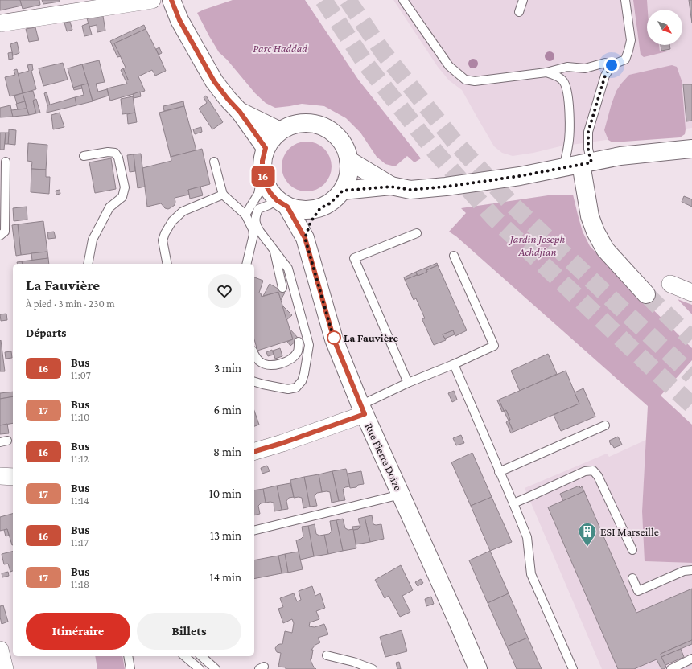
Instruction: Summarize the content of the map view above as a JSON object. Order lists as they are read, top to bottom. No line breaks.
{"streets":{"main road":["Rue Pierre Doize"]},"parks":["Parc Haddad","Jardin Joseph Achdjian"],"places":{"other":["La Fauvière"],"building":["ESI Marseille"]},"lines":["bus line 16"],"north":"bottom right","page":{"on_map":"16","heading":[["La Fauvière","À pied · 3 min · 230 m"],"Départs"],"list":[{"mark":"16","name":"Bus","note":"11:07","value":"3 min"},{"mark":"17","name":"Bus","note":"11:10","value":"6 min"},{"mark":"16","name":"Bus","note":"11:12","value":"8 min"},{"mark":"17","name":"Bus","note":"11:14","value":"10 min"},{"mark":"16","name":"Bus","note":"11:17","value":"13 min"},{"mark":"17","name":"Bus","note":"11:18","value":"14 min"}],"buttons":["Itinéraire","Billets"]}}
